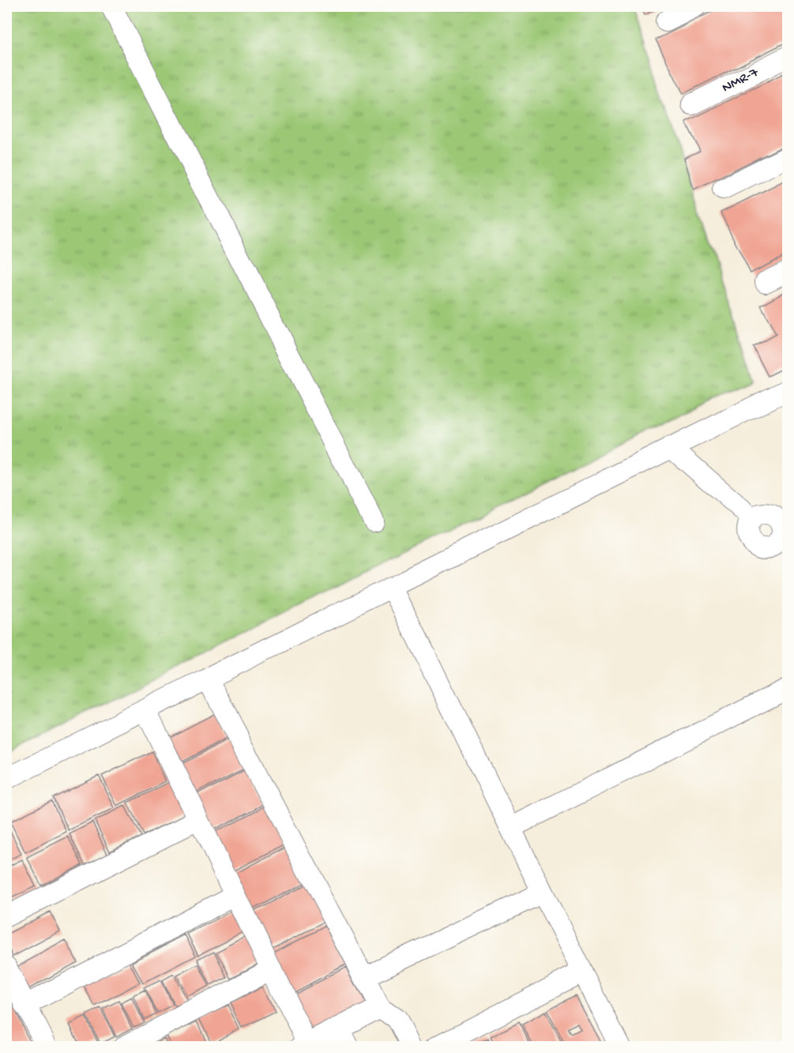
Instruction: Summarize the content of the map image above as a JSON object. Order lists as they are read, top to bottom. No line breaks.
{"streets":{"street":["NMR-7"]}}
